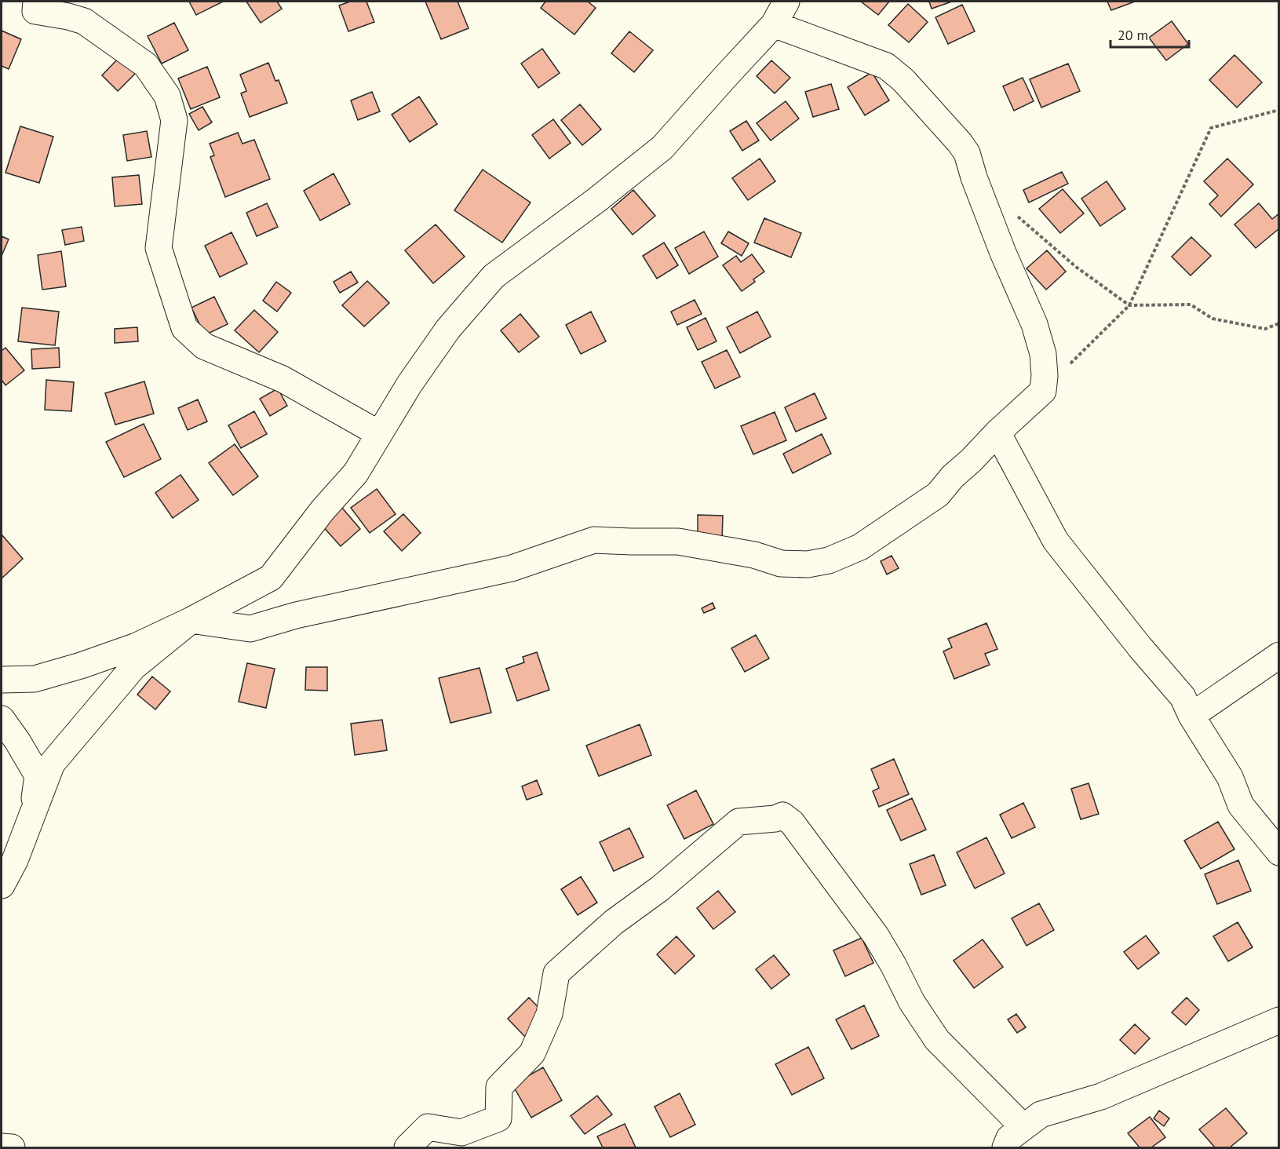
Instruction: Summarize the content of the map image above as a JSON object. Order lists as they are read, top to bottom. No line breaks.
{"scale_bar":"20 m"}
